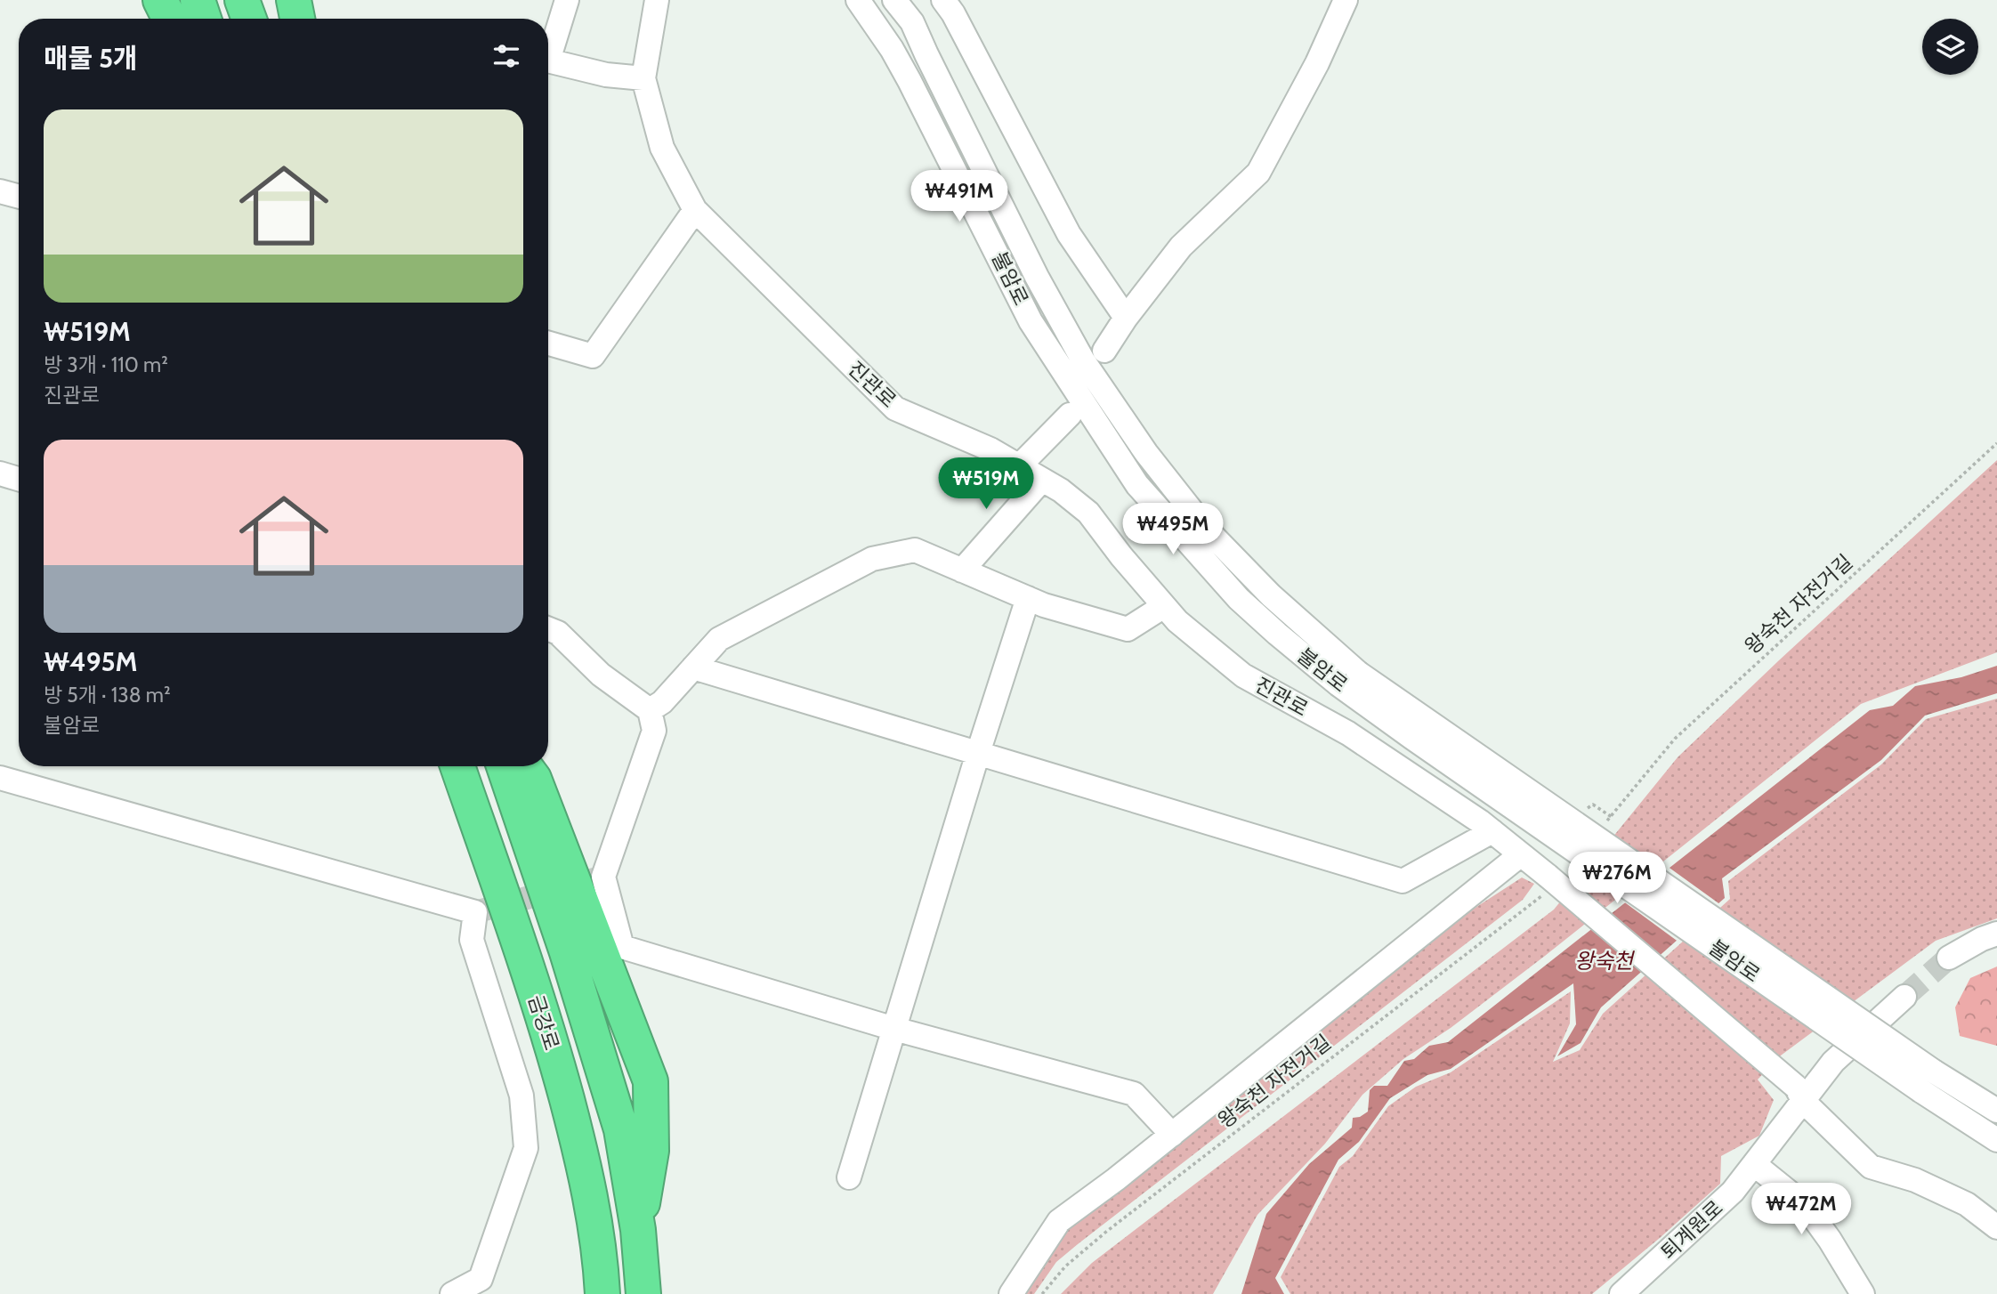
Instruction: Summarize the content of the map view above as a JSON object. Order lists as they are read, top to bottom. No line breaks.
{"streets":{"highway":["금강로"],"street":["불암로","진관로","퇴계원로"],"path":["왕숙천 자전거길"]},"crossings":[["진관로","퇴계원로"]],"water":["왕숙천"],"page":{"heading":"매물 5개","list":[{"name":"₩519M","note":"방 3개 · 110 m² · 진관로"},{"name":"₩495M","note":"방 5개 · 138 m² · 불암로"}],"price":["₩491M","₩519M","₩495M","₩276M","₩472M"]}}
